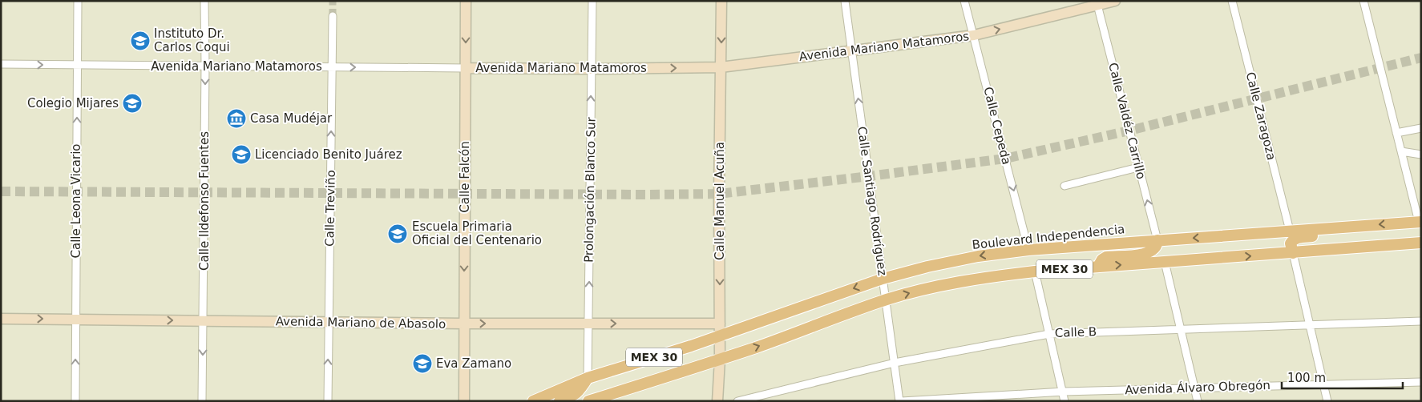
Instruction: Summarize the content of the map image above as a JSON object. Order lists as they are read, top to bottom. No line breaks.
{"streets":{"main road":["Boulevard Independencia","MEX 30"],"street":["Avenida Mariano Matamoros","Calle Zaragoza","Calle Valdéz Carrillo","Calle Cepeda","Calle Falcón","Prolongación Blanco Sur","Calle Leona Vicario","Calle Ildefonso Fuentes","Calle Manuel Acuña","Calle Santiago Rodríguez","Calle Treviño","Avenida Mariano de Abasolo","Calle B","Avenida Álvaro Obregón"]},"crossings":[["Avenida Mariano Matamoros","Calle Valdéz Carrillo"],["Avenida Mariano Matamoros","Calle Cepeda"],["Avenida Mariano Matamoros","Calle Falcón"],["Avenida Mariano Matamoros","Prolongación Blanco Sur"],["Avenida Mariano Matamoros","Calle Leona Vicario"],["Avenida Mariano Matamoros","Calle Ildefonso Fuentes"],["Avenida Mariano Matamoros","Calle Manuel Acuña"],["Avenida Mariano Matamoros","Calle Santiago Rodríguez"],["Avenida Mariano Matamoros","Calle Treviño"],["Calle Zaragoza","Boulevard Independencia"],["Calle Valdéz Carrillo","Boulevard Independencia"],["Calle Cepeda","Boulevard Independencia"],["Calle Falcón","Avenida Mariano de Abasolo"],["Prolongación Blanco Sur","Boulevard Independencia"],["Prolongación Blanco Sur","Avenida Mariano de Abasolo"],["Calle Leona Vicario","Avenida Mariano de Abasolo"],["Calle Ildefonso Fuentes","Avenida Mariano de Abasolo"],["Calle Manuel Acuña","Boulevard Independencia"],["Calle Manuel Acuña","MEX 30"],["Calle Manuel Acuña","Avenida Mariano de Abasolo"],["Calle Santiago Rodríguez","Boulevard Independencia"],["Calle Santiago Rodríguez","MEX 30"],["Calle Santiago Rodríguez","Calle B"],["Calle Santiago Rodríguez","Avenida Álvaro Obregón"],["Calle Treviño","Avenida Mariano de Abasolo"]],"one_way":["Avenida Mariano Matamoros","Calle Cepeda","Calle Falcón","Prolongación Blanco Sur","Calle Leona Vicario","Calle Ildefonso Fuentes","Calle Manuel Acuña","Calle Santiago Rodríguez","Calle Treviño","Avenida Mariano de Abasolo"],"places":{"school or university":["Instituto Dr. Carlos Coqui","Colegio Mijares","Licenciado Benito Juárez","Escuela Primaria Oficial del Centenario","Eva Zamano"],"museum":["Casa Mudéjar"]},"scale_bar":"100 m"}
